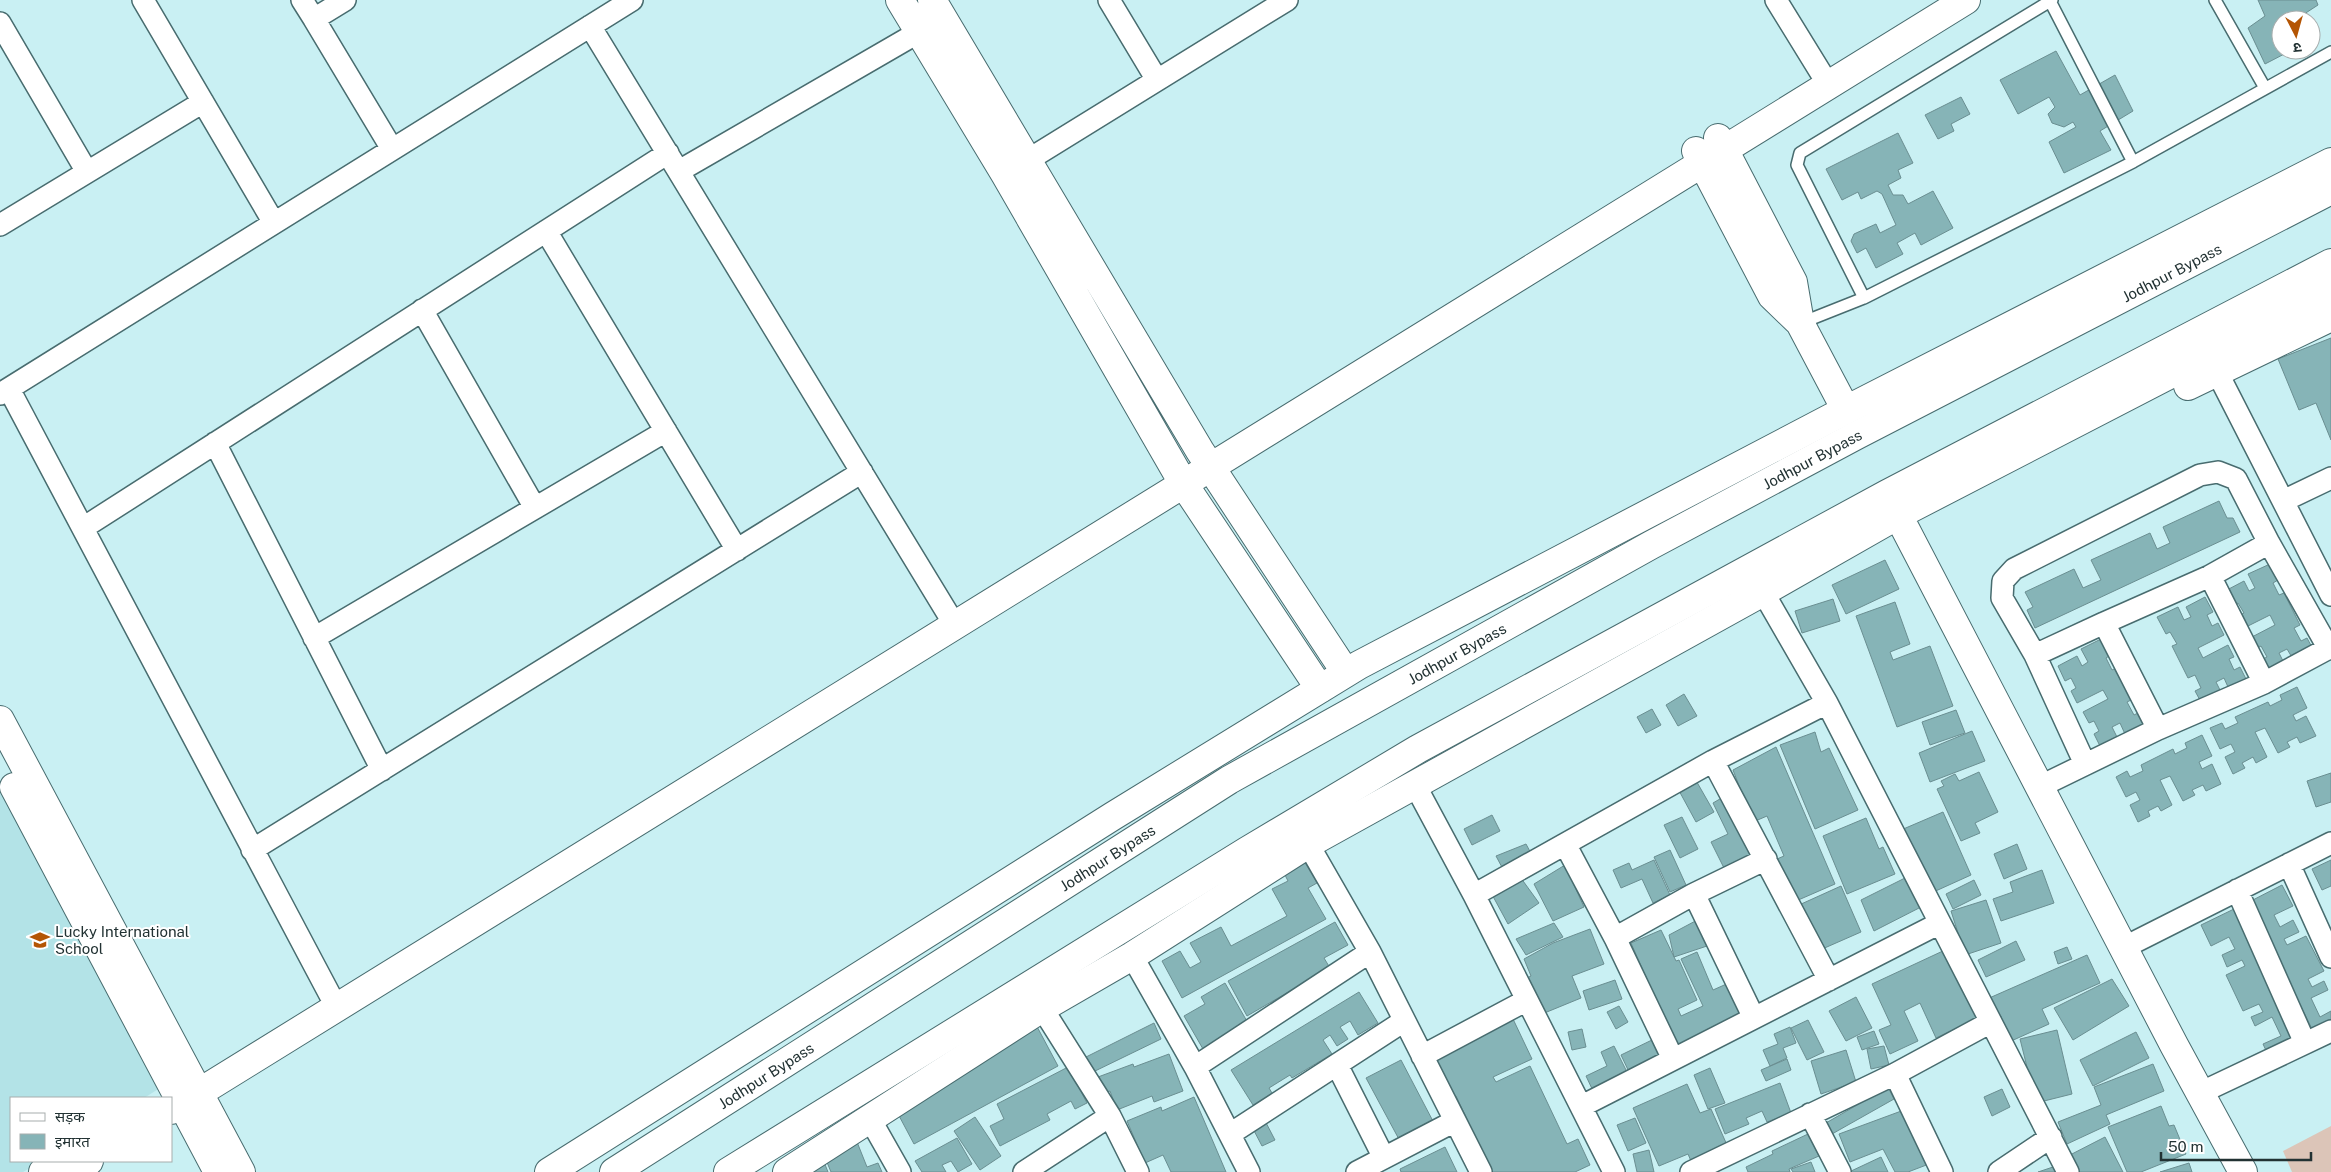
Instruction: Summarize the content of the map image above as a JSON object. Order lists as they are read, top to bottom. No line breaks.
{"streets":{"main road":["Jodhpur Bypass"]},"places":{"school or university":["Lucky International School"]},"legend":["सड़क","इमारत"],"scale_bar":"50 m","north":"bottom"}
